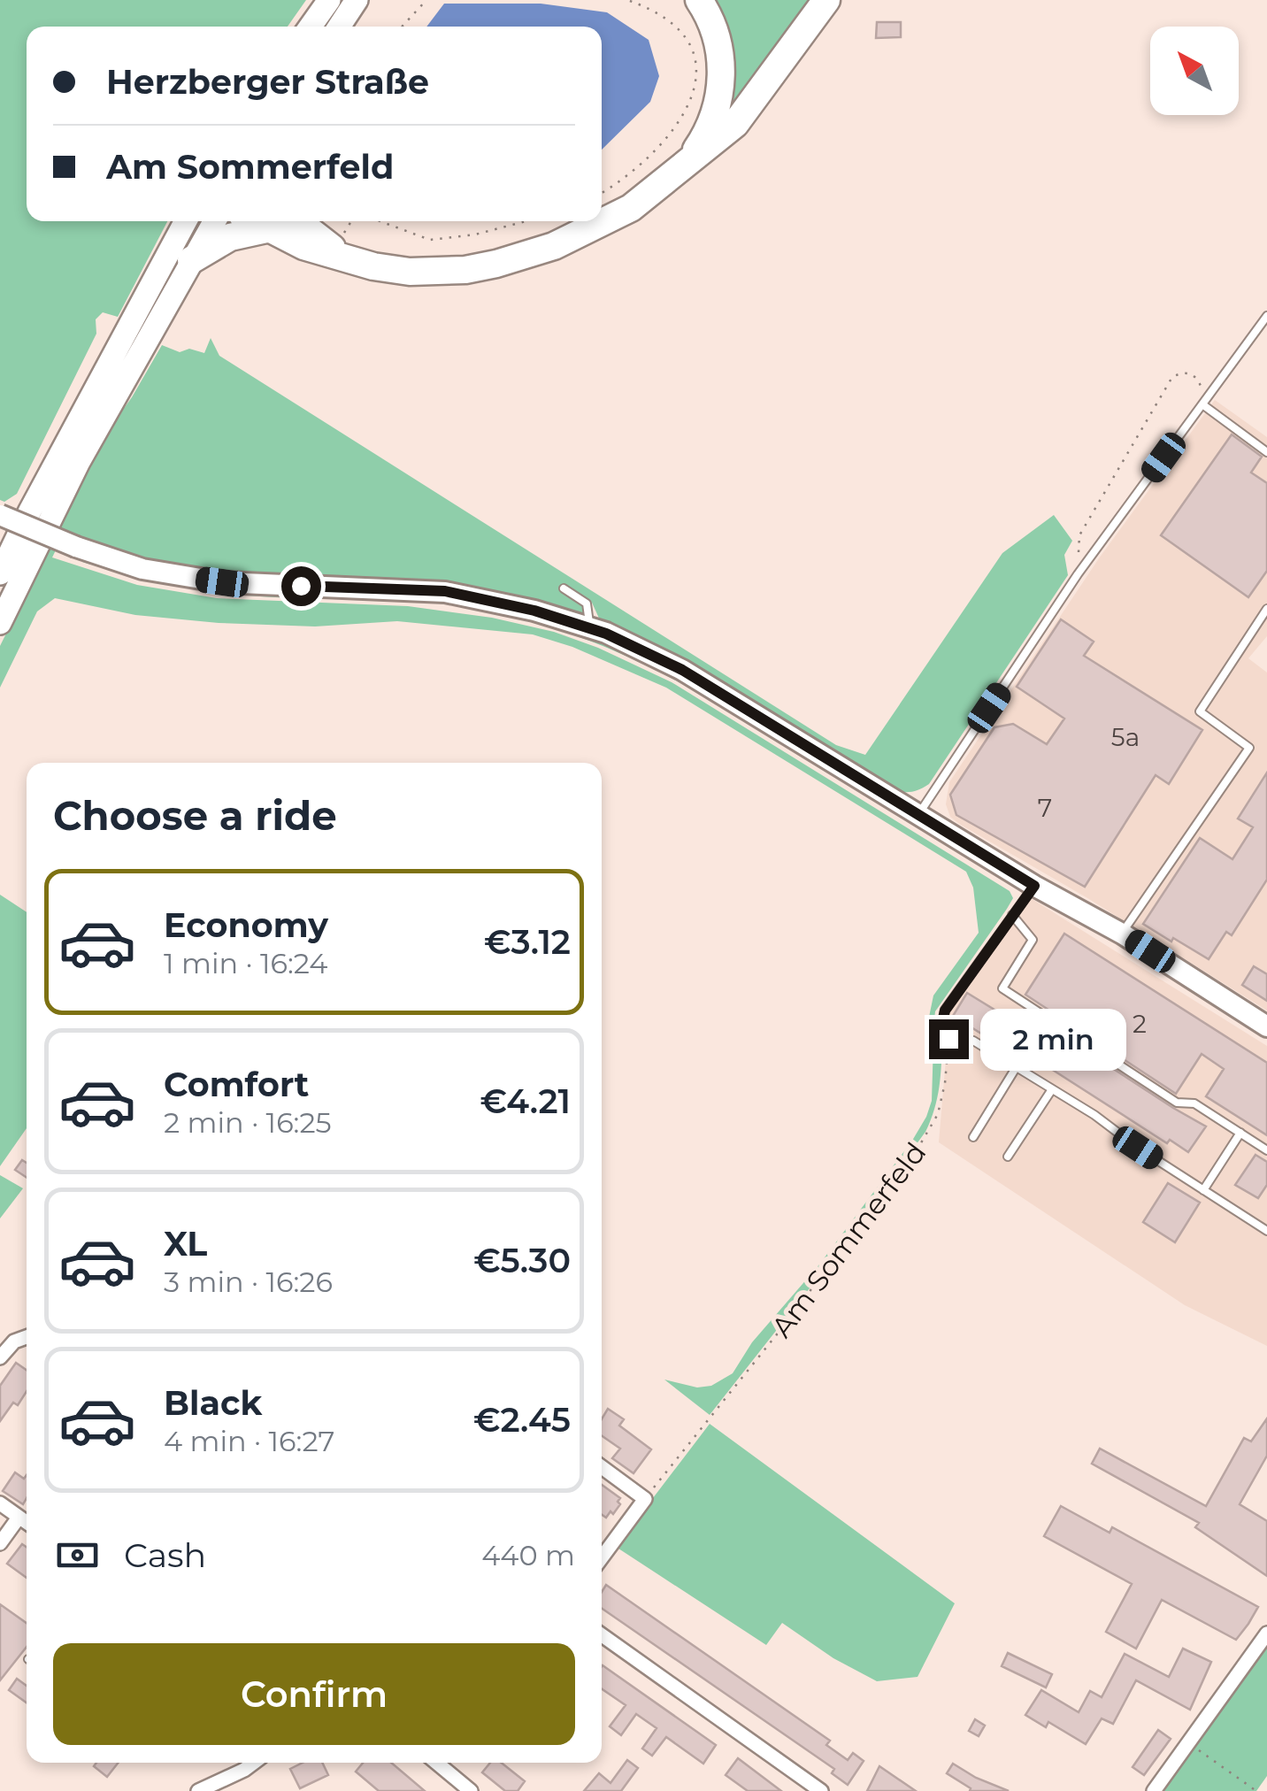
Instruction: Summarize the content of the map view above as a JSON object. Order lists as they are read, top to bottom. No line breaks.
{"streets":{"path":["Am Sommerfeld"]},"house_numbers":["5a","7","2"],"north":"top left","page":{"banner":["Herzberger Straße","Am Sommerfeld"],"heading":"Choose a ride","list":[{"name":"Economy","note":"1 min · 16:24","value":"€3.12"},{"name":"Comfort","note":"2 min · 16:25","value":"€4.21"},{"name":"XL","note":"3 min · 16:26","value":"€5.30"},{"name":"Black","note":"4 min · 16:27","value":"€2.45"}],"bubble":"2 min","pay":["Cash","440 m"],"buttons":"Confirm"}}
